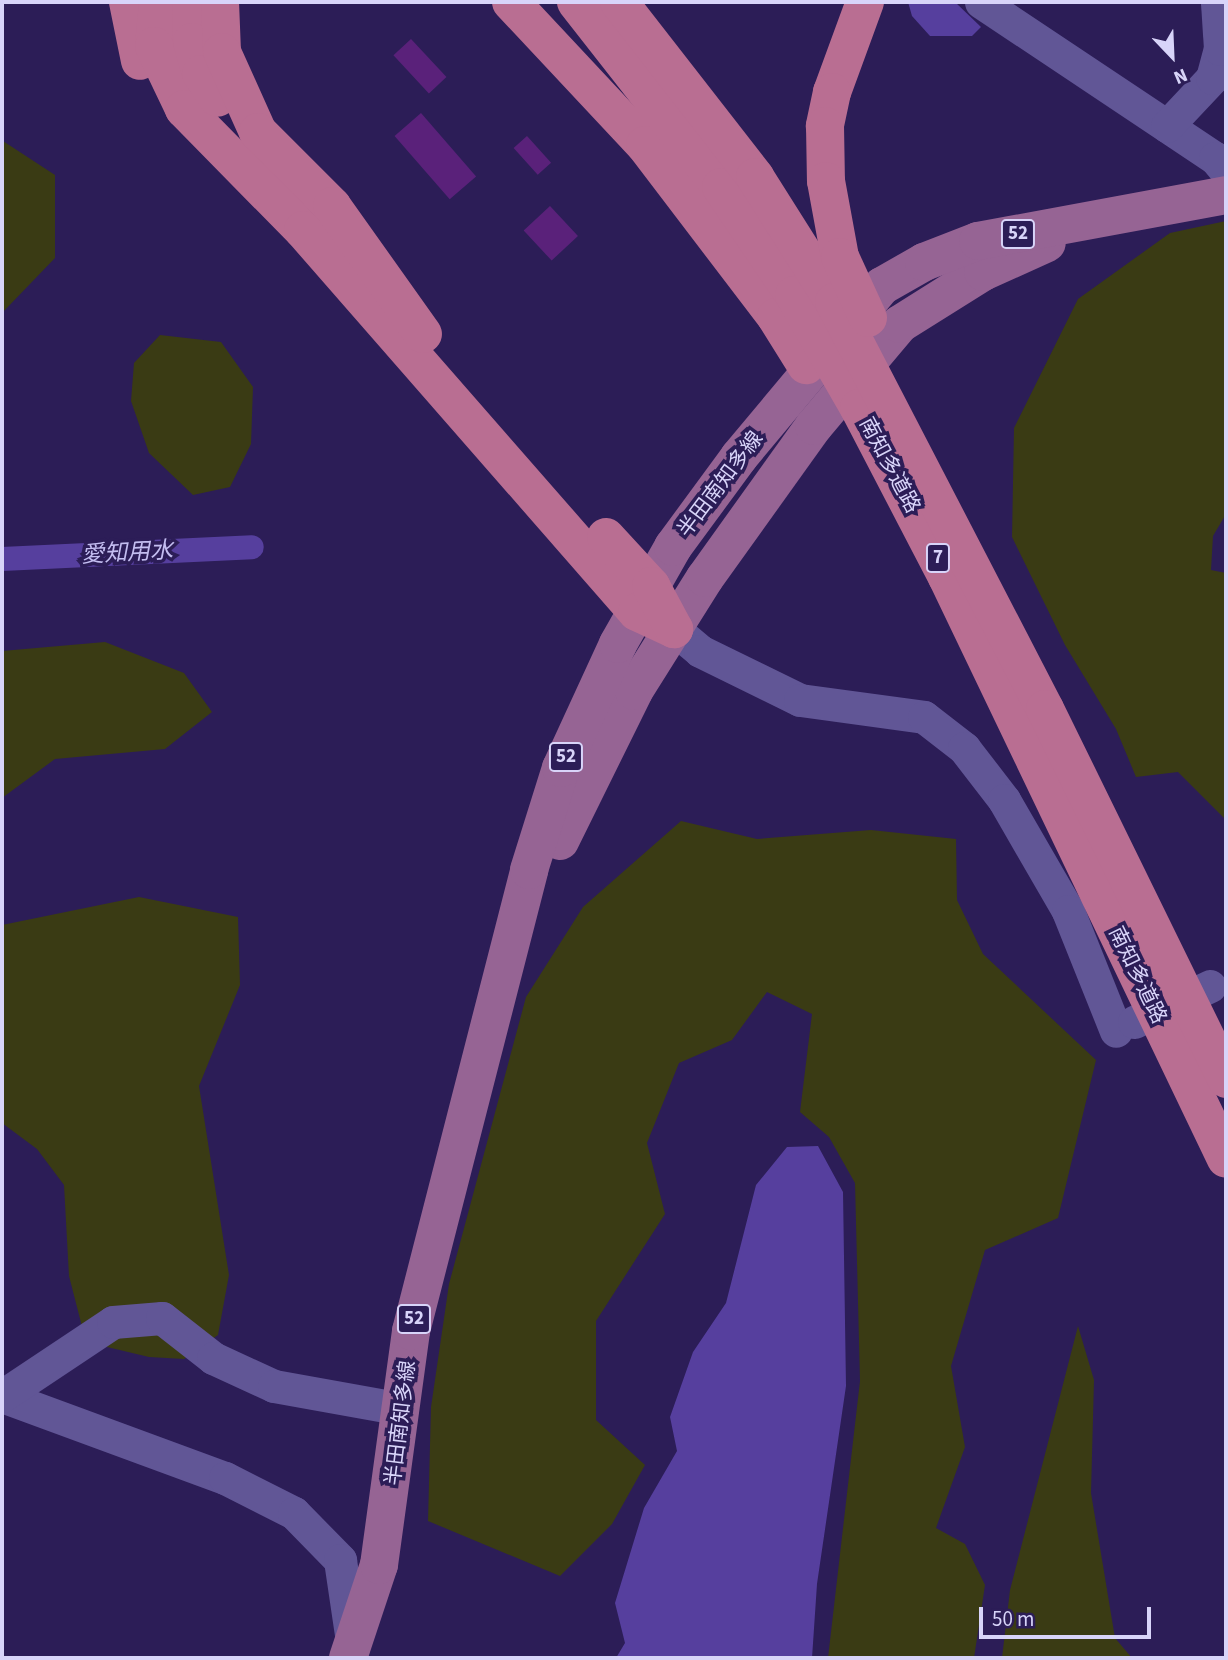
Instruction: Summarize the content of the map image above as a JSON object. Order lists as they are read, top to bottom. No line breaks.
{"streets":{"highway":["南知多道路","7"],"main road":["52","半田南知多線"]},"water":["愛知用水"],"scale_bar":"50 m","north":"bottom right"}
